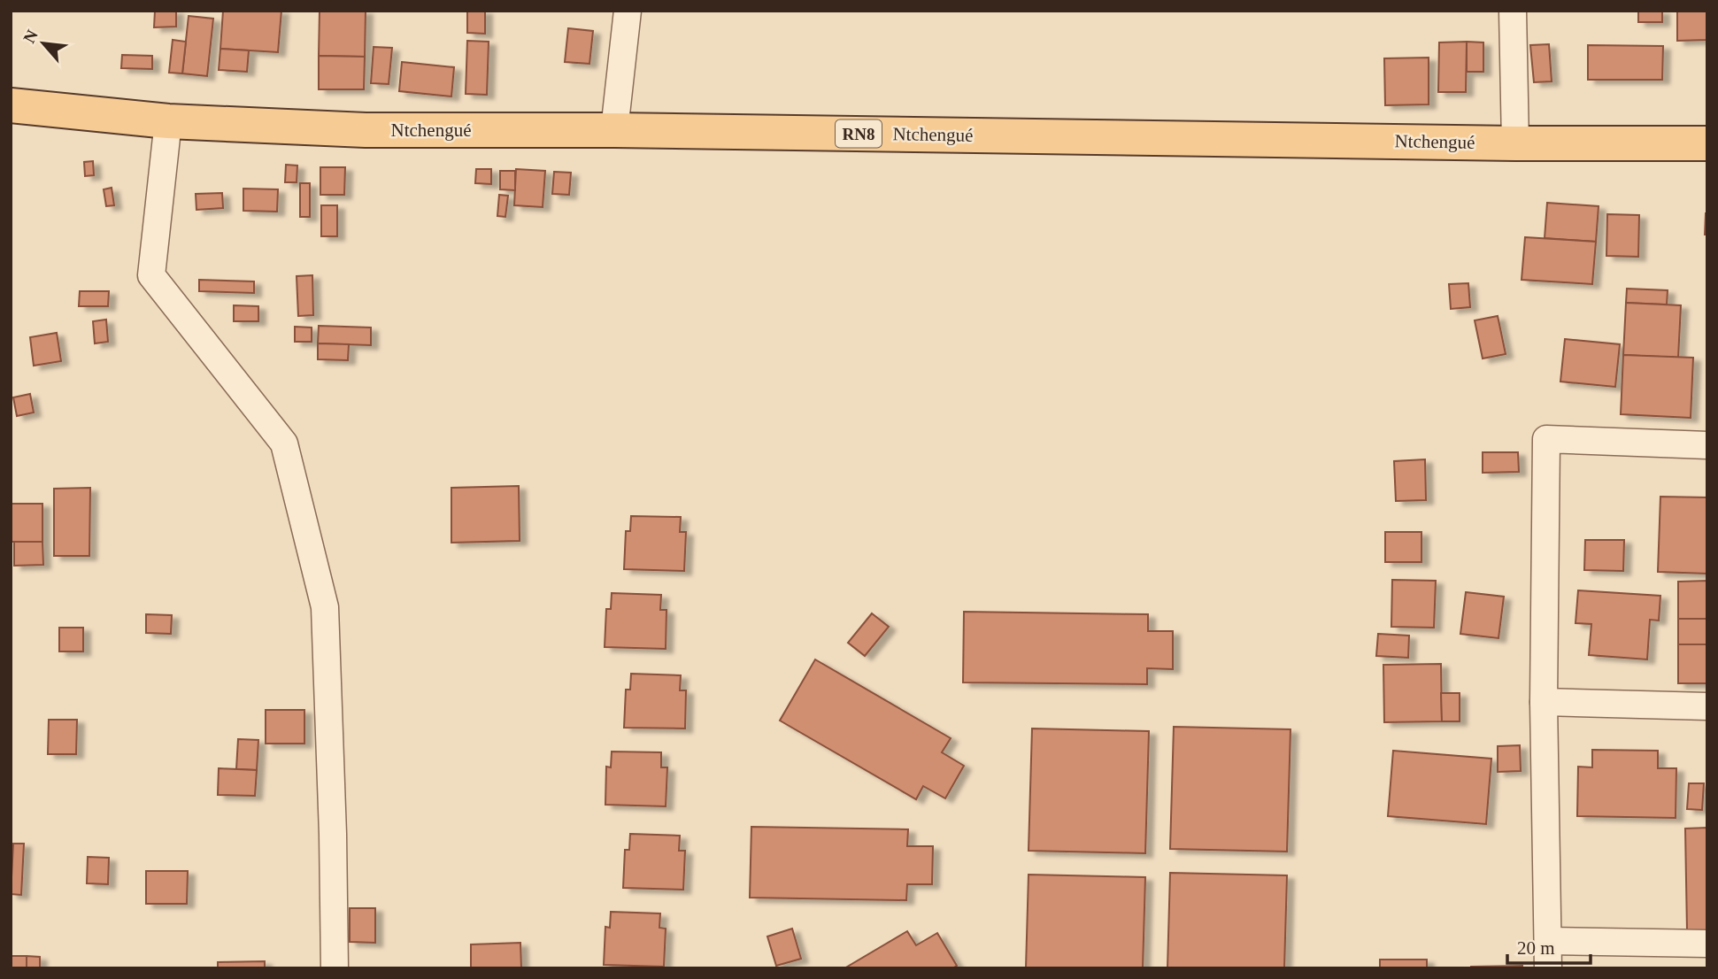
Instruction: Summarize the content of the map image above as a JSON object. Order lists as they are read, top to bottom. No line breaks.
{"streets":{"main road":["Ntchengué","RN8"]},"scale_bar":"20 m","north":"top left"}
